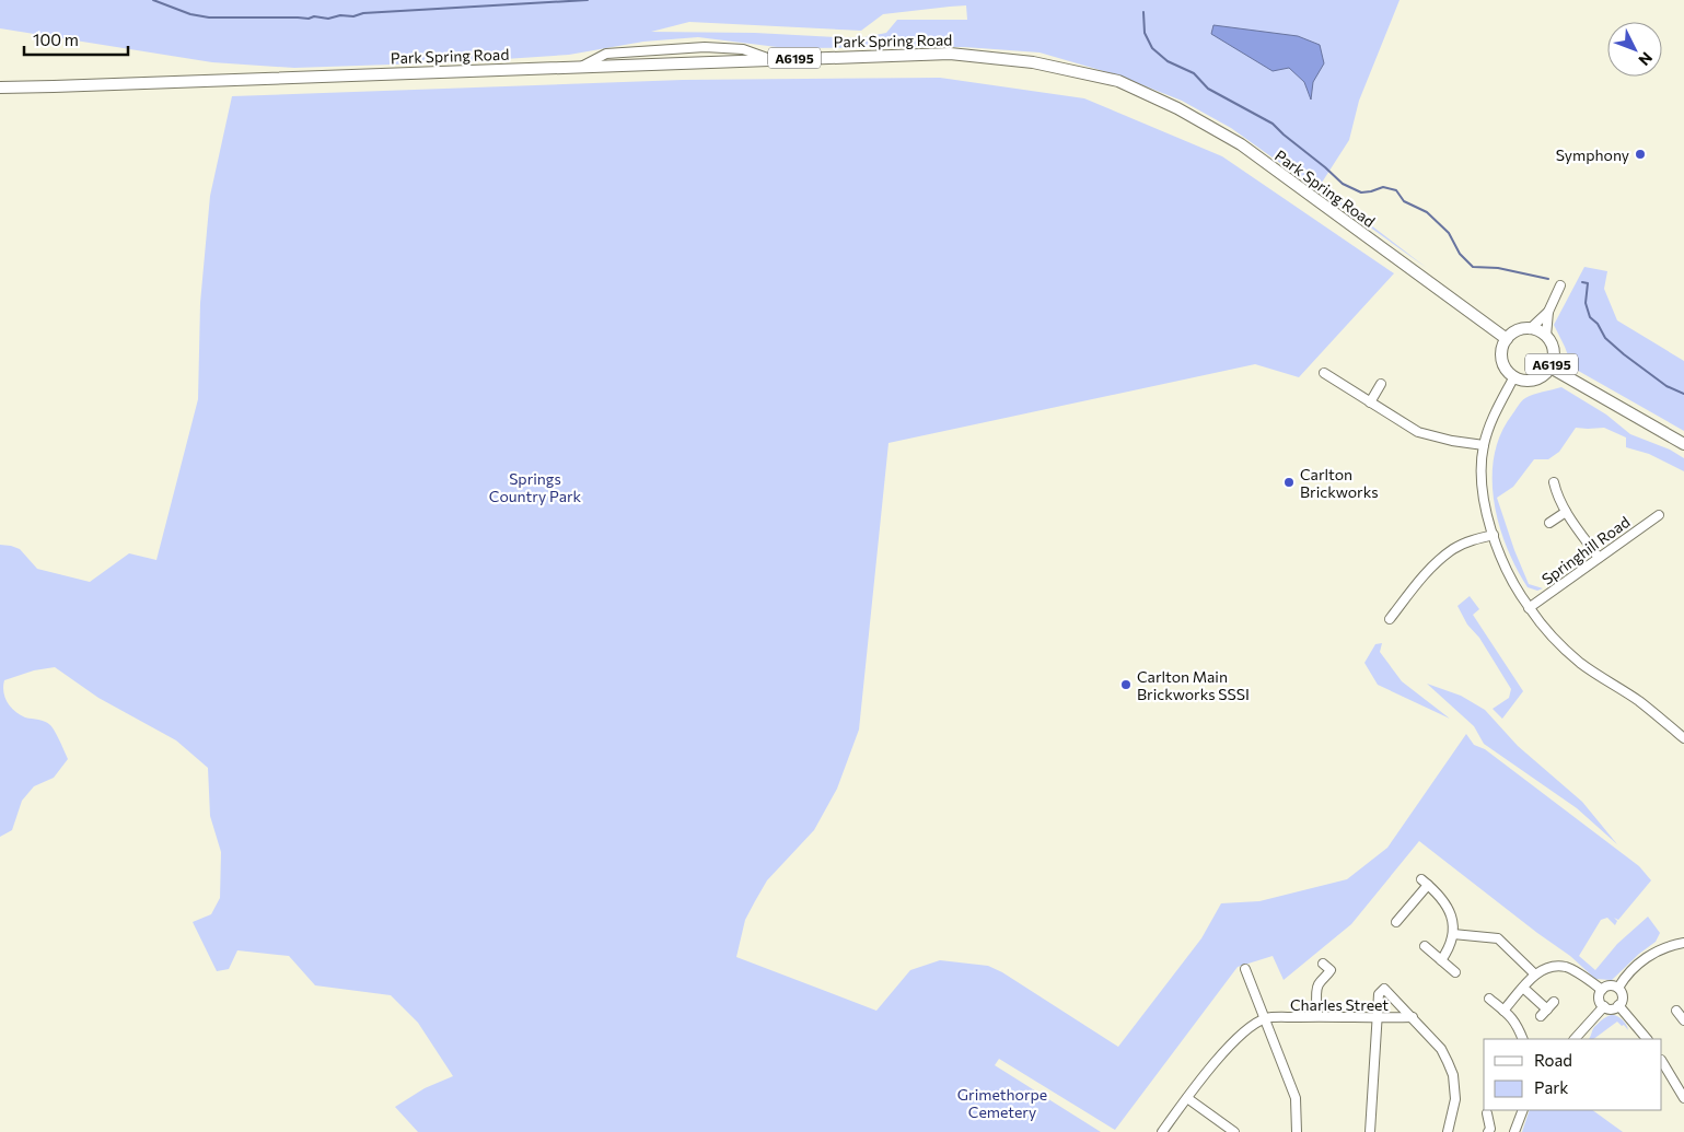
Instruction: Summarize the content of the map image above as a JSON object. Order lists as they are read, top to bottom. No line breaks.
{"streets":{"main road":["Park Spring Road","A6195"],"street":["Springhill Road","Charles Street"]},"crossings":[["Park Spring Road","A6195"]],"parks":["Springs Country Park","Grimethorpe Cemetery"],"places":["Symphony","Carlton Brickworks","Carlton Main Brickworks SSSI"],"legend":["Road","Park"],"scale_bar":"100 m","north":"bottom right"}
